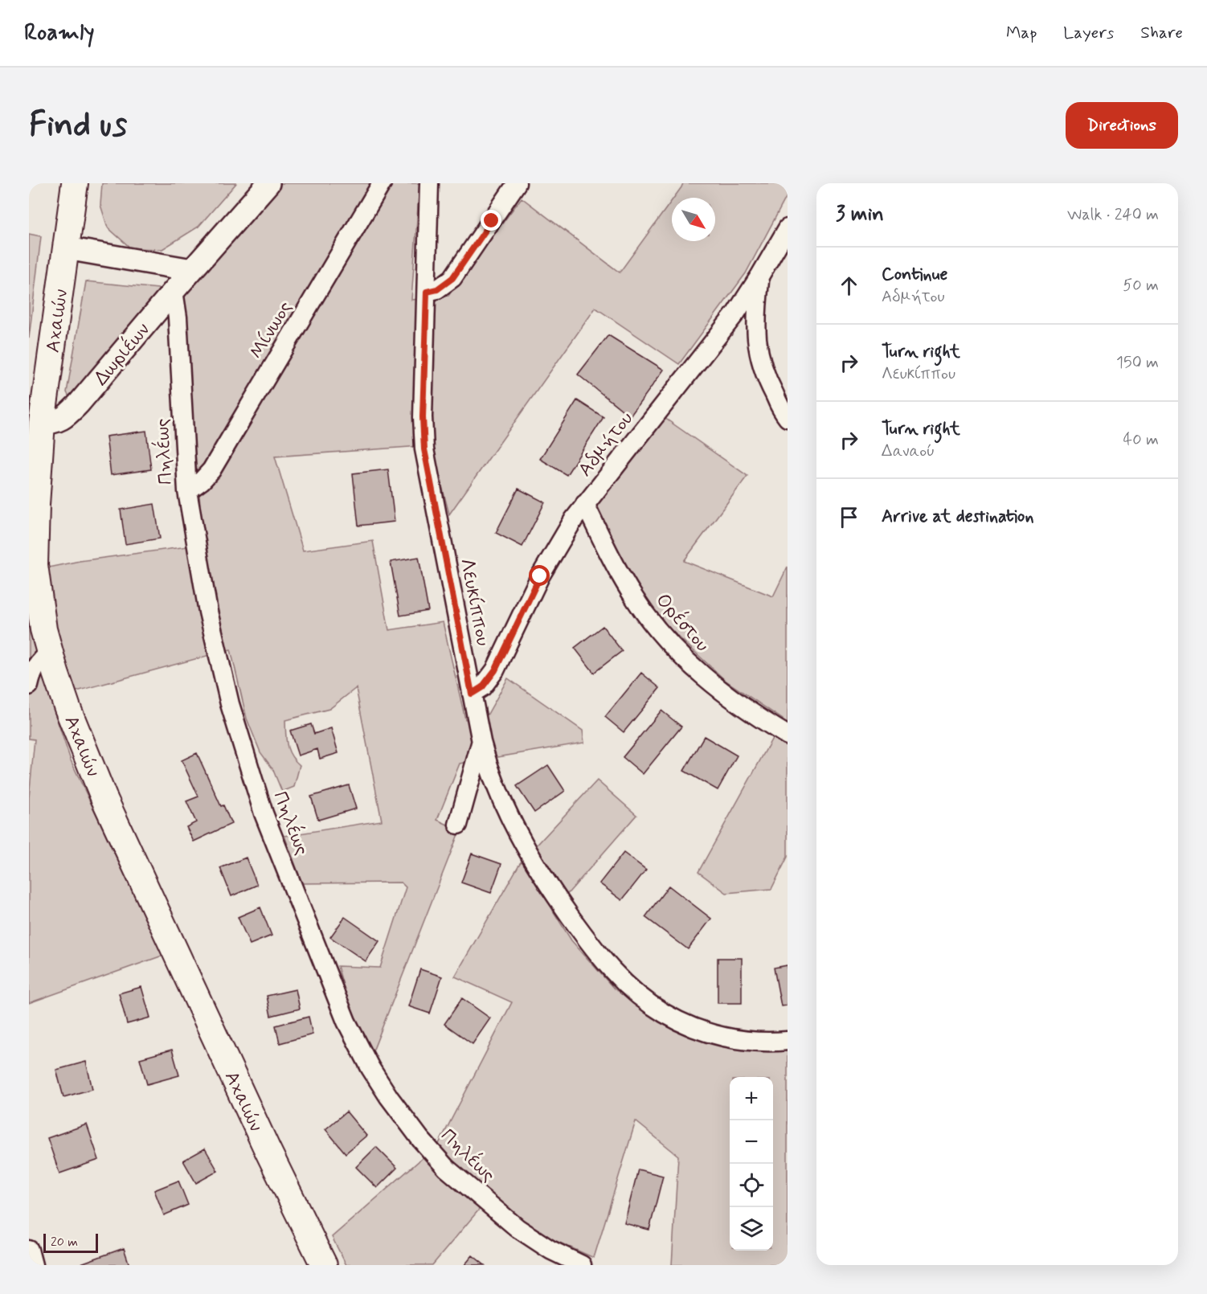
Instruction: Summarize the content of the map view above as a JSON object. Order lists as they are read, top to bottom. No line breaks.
{"streets":{"main road":["Αχαιών"],"street":["Μίνωος","Δωριέων","Αδμήτου","Πηλέως","Λευκίππου","Ορέστου"]},"crossings":[["Αχαιών","Δωριέων"],["Μίνωος","Πηλέως"],["Δωριέων","Πηλέως"],["Αδμήτου","Λευκίππου"],["Αδμήτου","Ορέστου"]],"scale_bar":"20 m","north":"bottom right","page":{"header":"Roamly","nav":["Map","Layers","Share"],"buttons":"Directions","title":"Find us","heading":["3 min","Walk · 240 m"],"list":[["Continue","Αδμήτου","50 m"],["Turn right","Λευκίππου","150 m"],["Turn right","Δαναού","40 m"],"Arrive at destination"],"map_buttons":["+","−"],"scale":"20 m"}}
